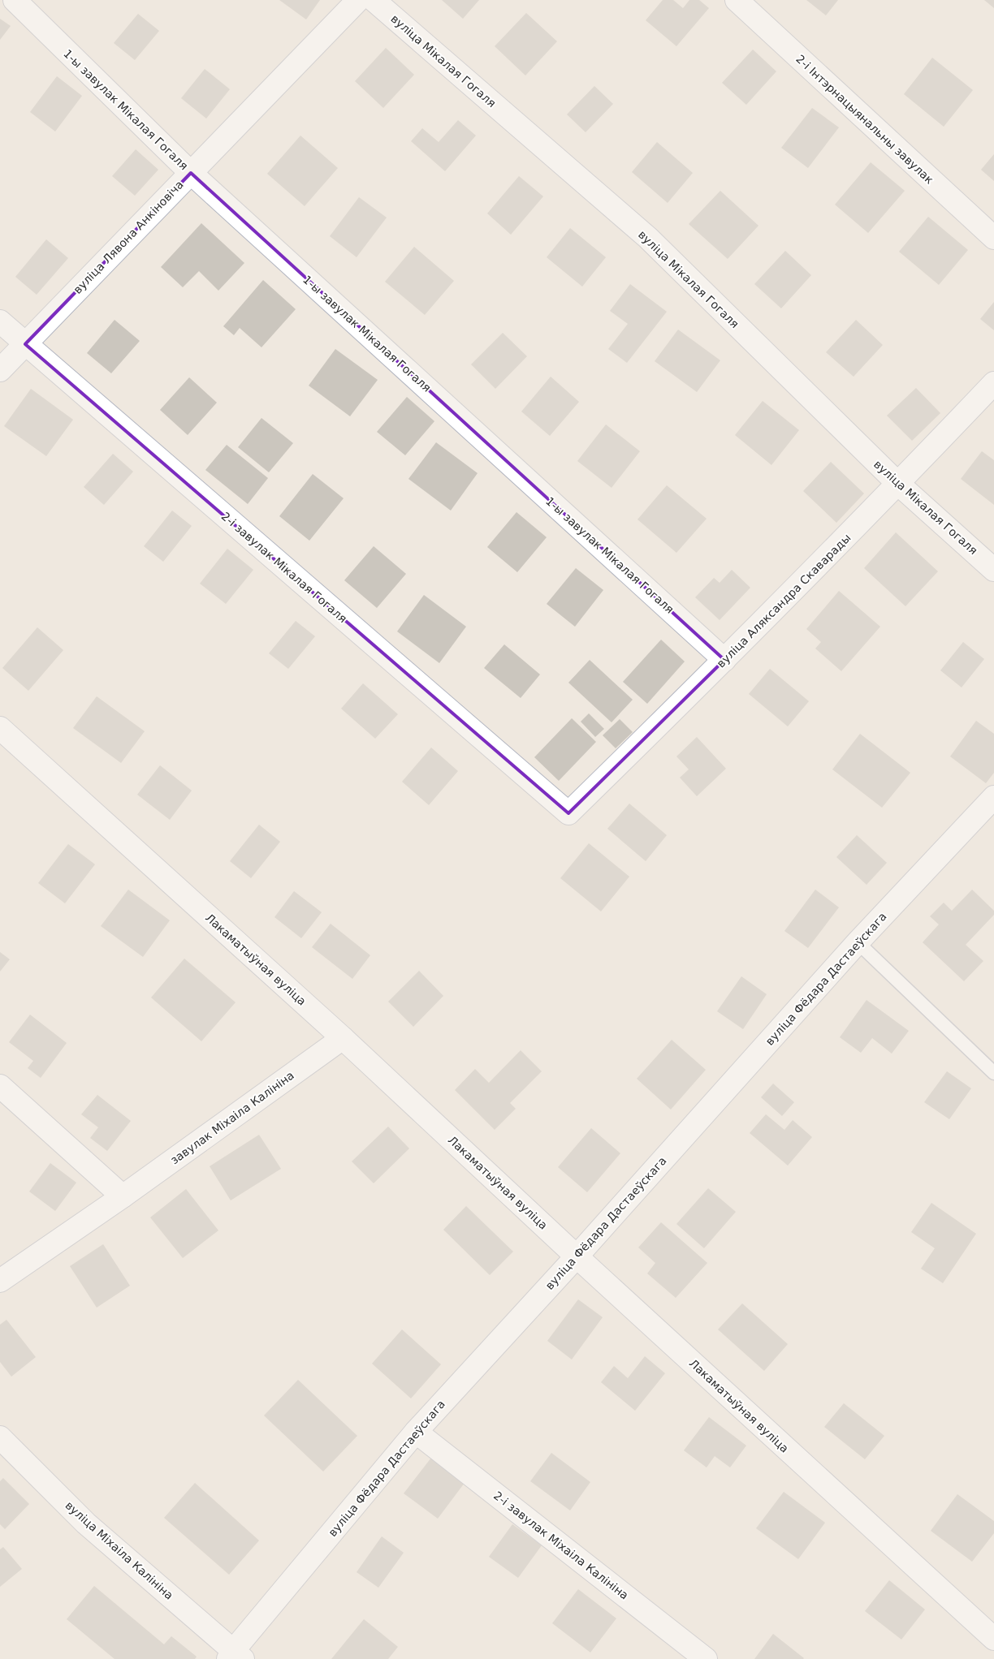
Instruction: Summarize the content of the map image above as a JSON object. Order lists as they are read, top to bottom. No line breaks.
{"streets":{"street":["вуліца Мікалая Гогаля","1-ы завулак Мікалая Гогаля","2-і Інтэрнацыянальны завулак","вуліца Лявона Анкіновіча","2-і завулак Мікалая Гогаля","вуліца Аляксандра Скаварады","Лакаматыўная вуліца","вуліца Фёдара Дастаеўскага","завулак Міхаіла Калініна","2-і завулак Міхаіла Калініна","вуліца Міхаіла Калініна"]},"crossings":[["вуліца Мікалая Гогаля","вуліца Аляксандра Скаварады"],["1-ы завулак Мікалая Гогаля","вуліца Лявона Анкіновіча"],["1-ы завулак Мікалая Гогаля","вуліца Аляксандра Скаварады"],["вуліца Лявона Анкіновіча","2-і завулак Мікалая Гогаля"],["2-і завулак Мікалая Гогаля","вуліца Аляксандра Скаварады"],["Лакаматыўная вуліца","вуліца Фёдара Дастаеўскага"],["Лакаматыўная вуліца","завулак Міхаіла Калініна"],["вуліца Фёдара Дастаеўскага","2-і завулак Міхаіла Калініна"],["вуліца Фёдара Дастаеўскага","вуліца Міхаіла Калініна"]]}
